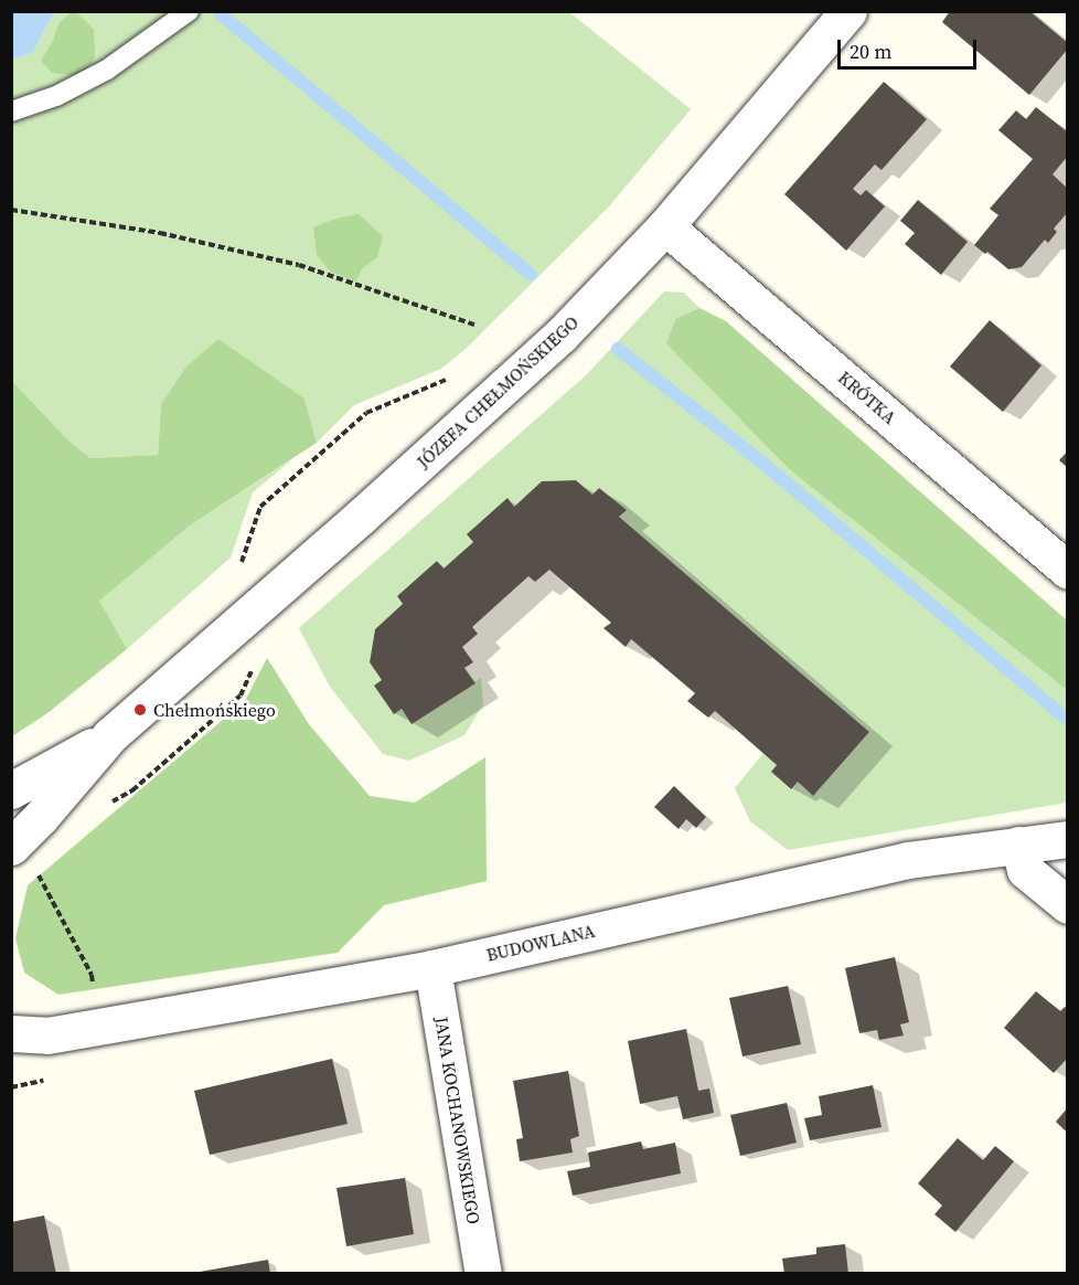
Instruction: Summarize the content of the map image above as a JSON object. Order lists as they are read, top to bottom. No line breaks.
{"streets":{"street":["JÓZEFA CHEŁMOŃSKIEGO","KRÓTKA","BUDOWLANA","JANA KOCHANOWSKIEGO"]},"crossings":[["JÓZEFA CHEŁMOŃSKIEGO","KRÓTKA"],["BUDOWLANA","JANA KOCHANOWSKIEGO"]],"places":["Chełmońskiego"],"scale_bar":"20 m"}
